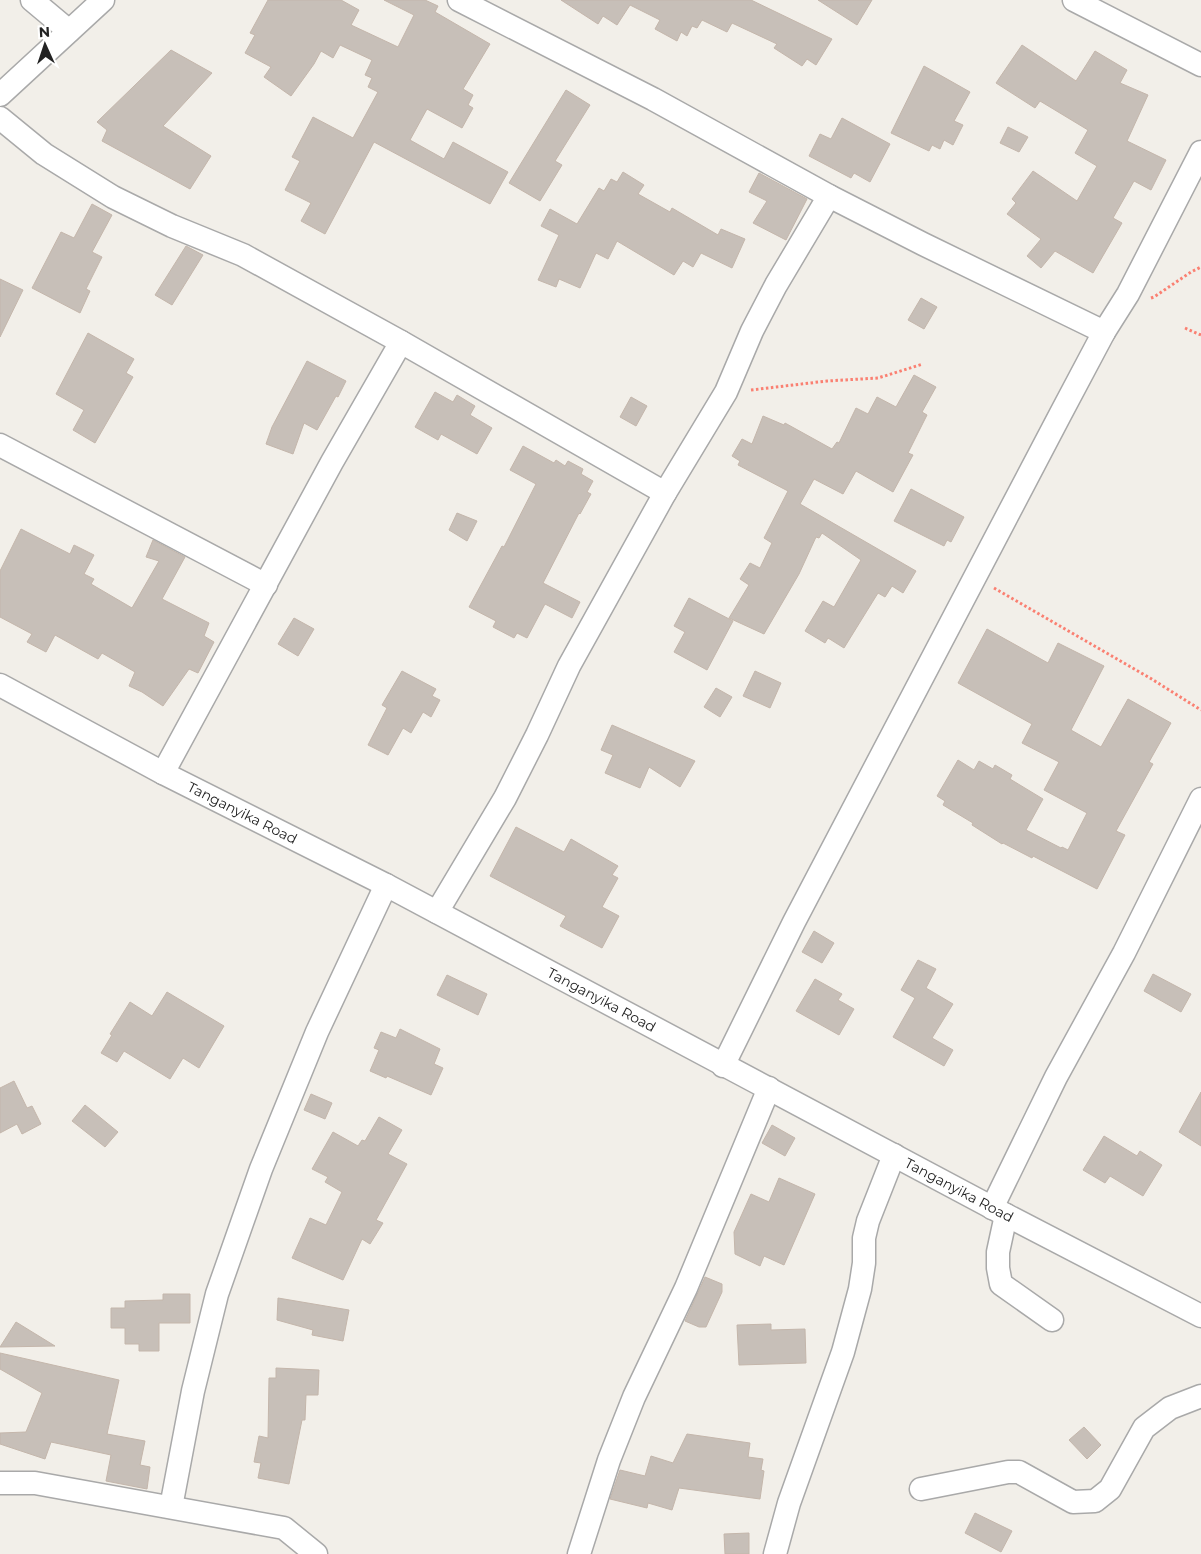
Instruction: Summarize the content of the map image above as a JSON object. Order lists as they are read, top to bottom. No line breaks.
{"streets":{"street":["Tanganyika Road"]},"north":"top"}
